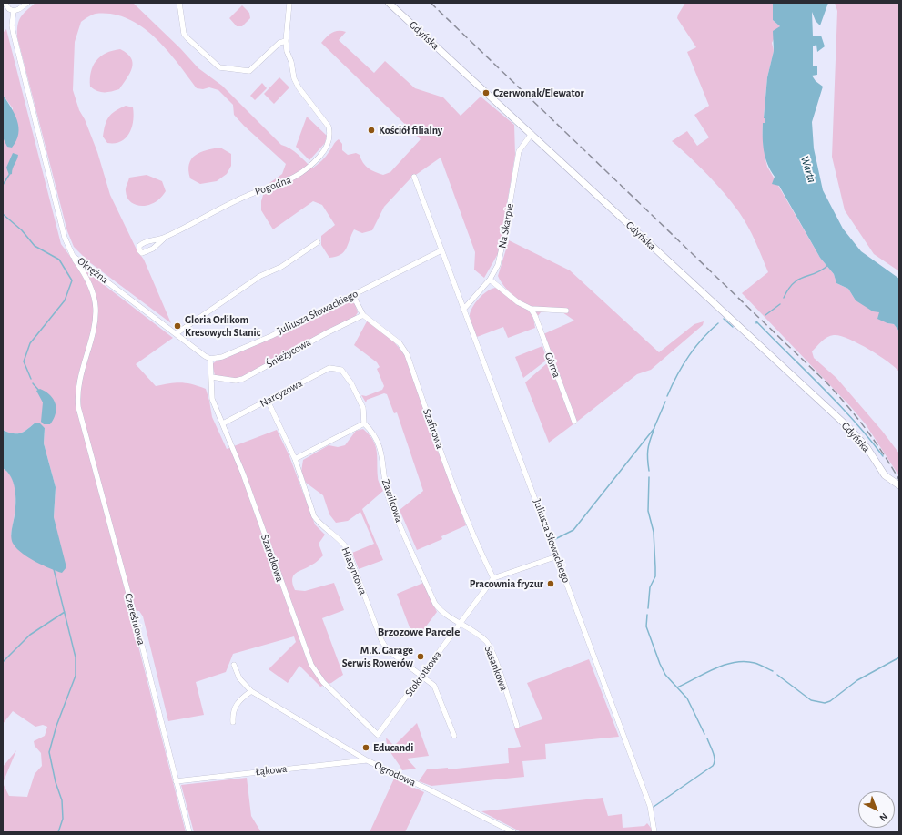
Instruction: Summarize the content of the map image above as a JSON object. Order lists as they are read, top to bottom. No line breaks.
{"streets":{"main road":["Gdyńska"],"street":["Pogodna","Na Skarpie","Okrężna","Juliusza Słowackiego","Śnieżycowa","Górna","Narcyzowa","Szafirowa","Zawilcowa","Szarotkowa","Hiacyntowa","Czereśniowa","Sasankowa","Stokrotkowa","Łąkowa","Ogrodowa"]},"crossings":[["Gdyńska","Na Skarpie"],["Na Skarpie","Juliusza Słowackiego"],["Okrężna","Czereśniowa"],["Juliusza Słowackiego","Szafirowa"],["Juliusza Słowackiego","Szarotkowa"],["Śnieżycowa","Szafirowa"],["Śnieżycowa","Szarotkowa"],["Narcyzowa","Zawilcowa"],["Narcyzowa","Szarotkowa"],["Narcyzowa","Hiacyntowa"],["Szafirowa","Stokrotkowa"],["Zawilcowa","Sasankowa"],["Zawilcowa","Stokrotkowa"],["Szarotkowa","Stokrotkowa"],["Hiacyntowa","Stokrotkowa"],["Czereśniowa","Łąkowa"],["Sasankowa","Stokrotkowa"],["Łąkowa","Ogrodowa"]],"districts":["Brzozowe Parcele"],"water":["Warta"],"places":["Czerwonak/Elewator","Kościół filialny","Gloria Orlikom Kresowych Stanic","Pracownia fryzur","M.K. Garage Serwis Rowerów","Educandi"],"north":"bottom right"}
